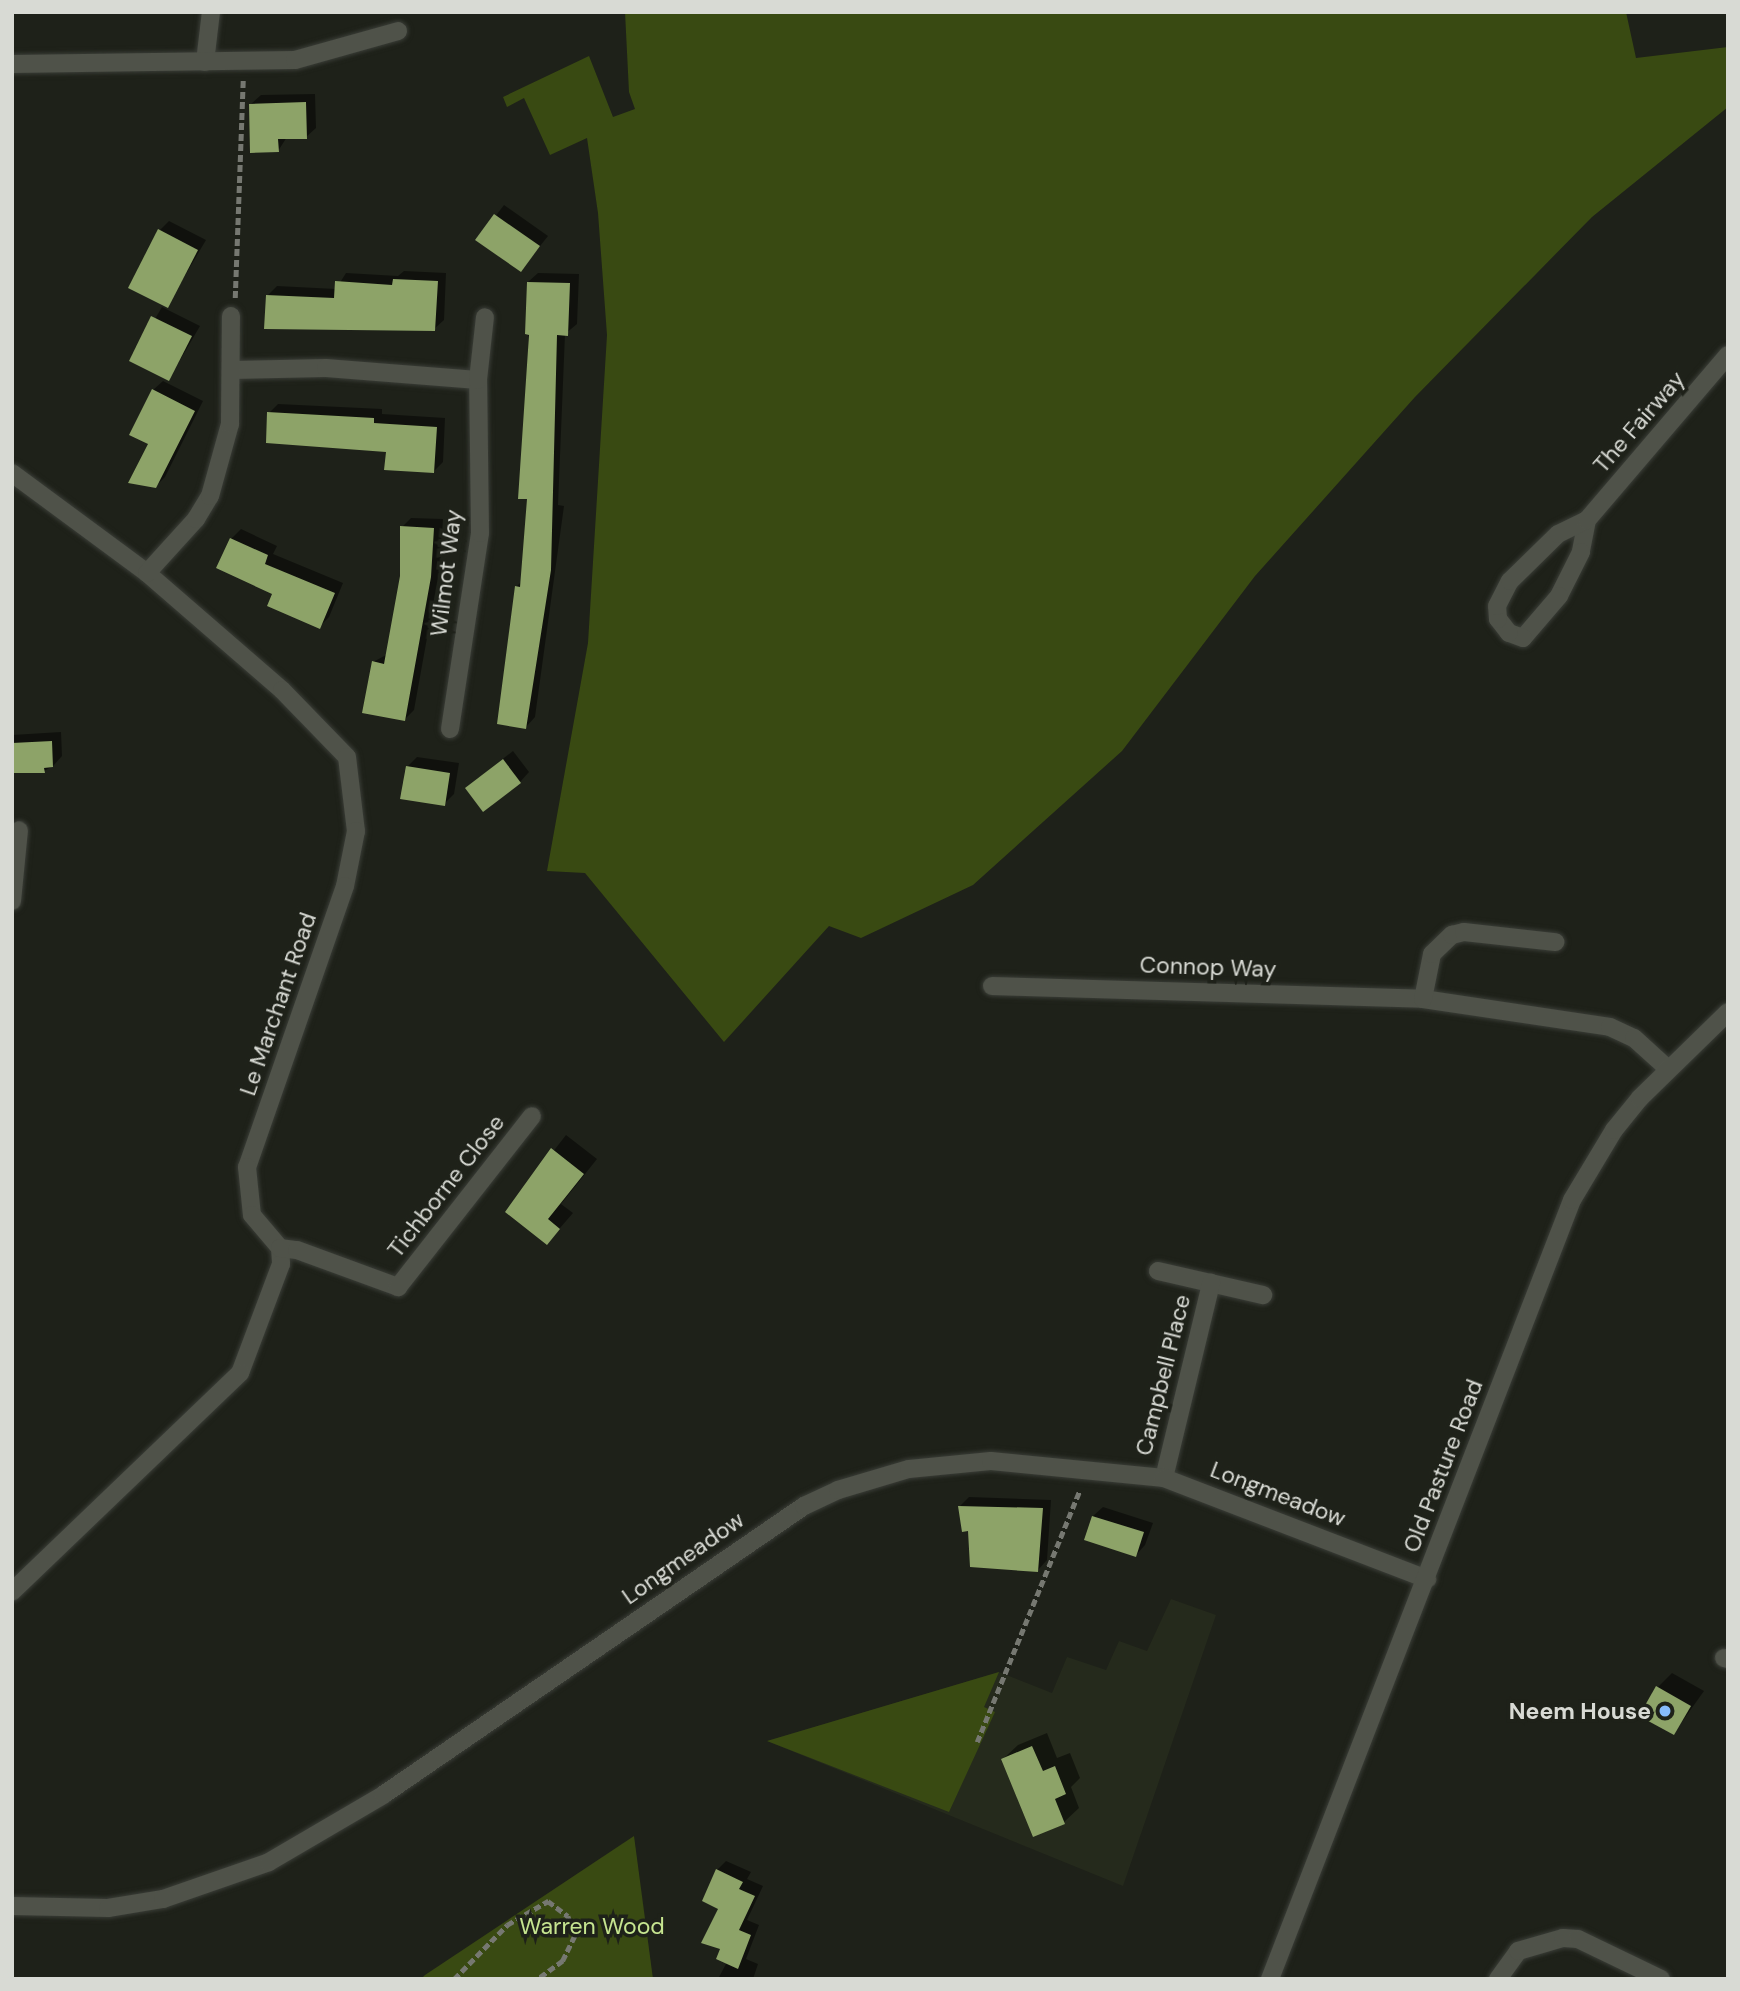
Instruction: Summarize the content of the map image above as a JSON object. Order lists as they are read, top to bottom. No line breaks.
{"streets":{"street":["The Fairway","Wilmot Way","Connop Way","Le Marchant Road","Tichborne Close","Campbell Place","Old Pasture Road","Longmeadow"]},"crossings":[["Connop Way","Old Pasture Road"],["Le Marchant Road","Tichborne Close"],["Campbell Place","Longmeadow"],["Old Pasture Road","Longmeadow"]],"parks":["Warren Wood"],"places":["Neem House"]}
